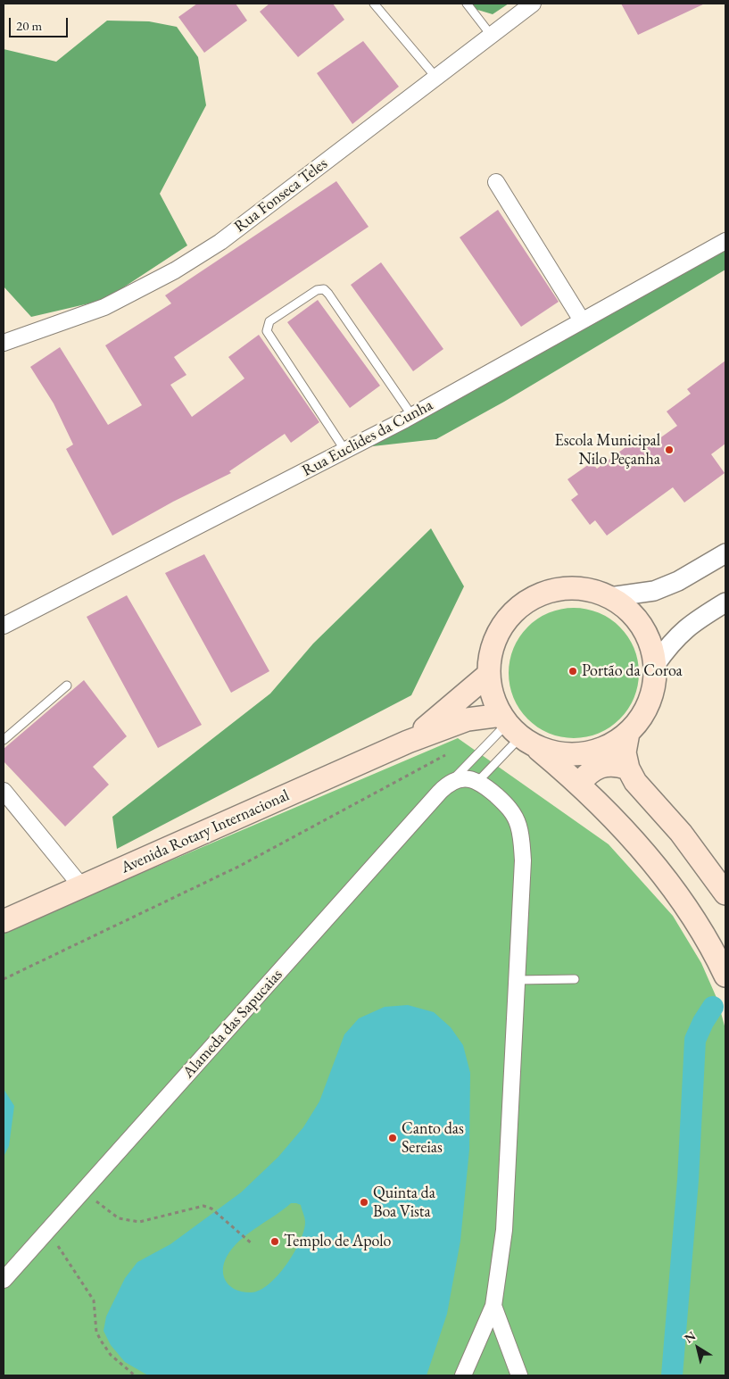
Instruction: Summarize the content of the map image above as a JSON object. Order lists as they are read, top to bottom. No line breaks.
{"streets":{"main road":["Avenida Rotary Internacional"],"street":["Rua Fonseca Teles","Rua Euclides da Cunha","Alameda das Sapucaias"]},"places":["Escola Municipal Nilo Peçanha","Portão da Coroa","Canto das Sereias","Quinta da Boa Vista","Templo de Apolo"],"scale_bar":"20 m","north":"top left"}
